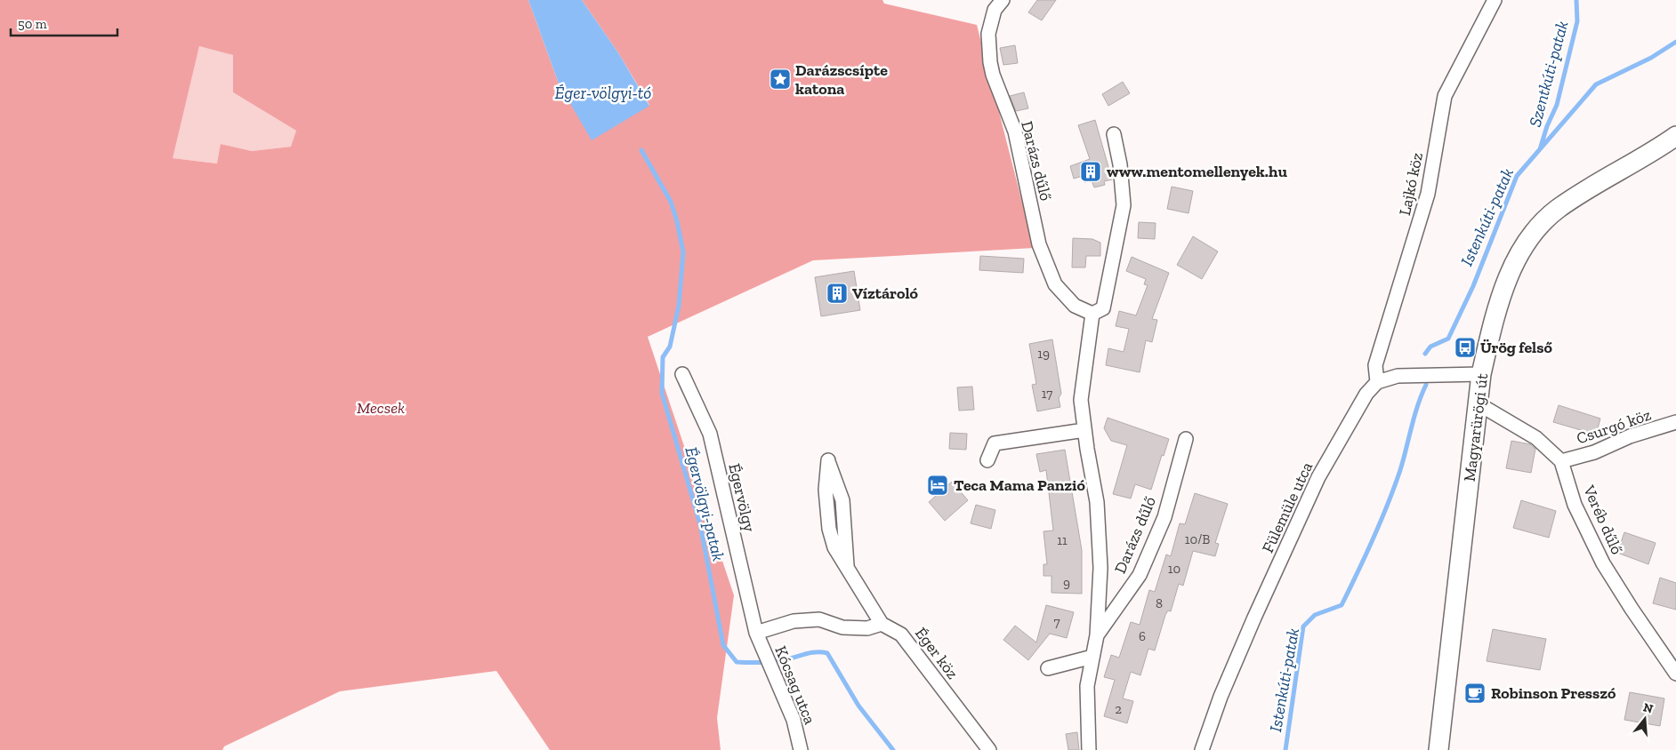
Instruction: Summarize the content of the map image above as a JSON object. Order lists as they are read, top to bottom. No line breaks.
{"streets":{"main road":["Magyarürögi út"],"street":["Darázs dűlő","Lajkó köz","Csurgó köz","Égervölgy","Fülemüle utca","Veréb dűlő","Éger köz","Kócsag utca"]},"crossings":[["Lajkó köz","Fülemüle utca"],["Csurgó köz","Veréb dűlő"],["Magyarürögi út","Veréb dűlő"],["Égervölgy","Kócsag utca"]],"water":["Szentkúti-patak","Éger-völgyi-tó","Istenkúti-patak","Égervölgyi-patak"],"parks":["Mecsek"],"places":{"place":["Darázscsípte katona"],"building":["www.mentomellenyek.hu","Víztároló"],"bus stop":["Ürög felső"],"hotel":["Teca Mama Panzió"],"cafe":["Robinson Presszó"]},"house_numbers":["19","17","10/B","11","10","9","8","7","6","2"],"scale_bar":"50 m","north":"top"}
